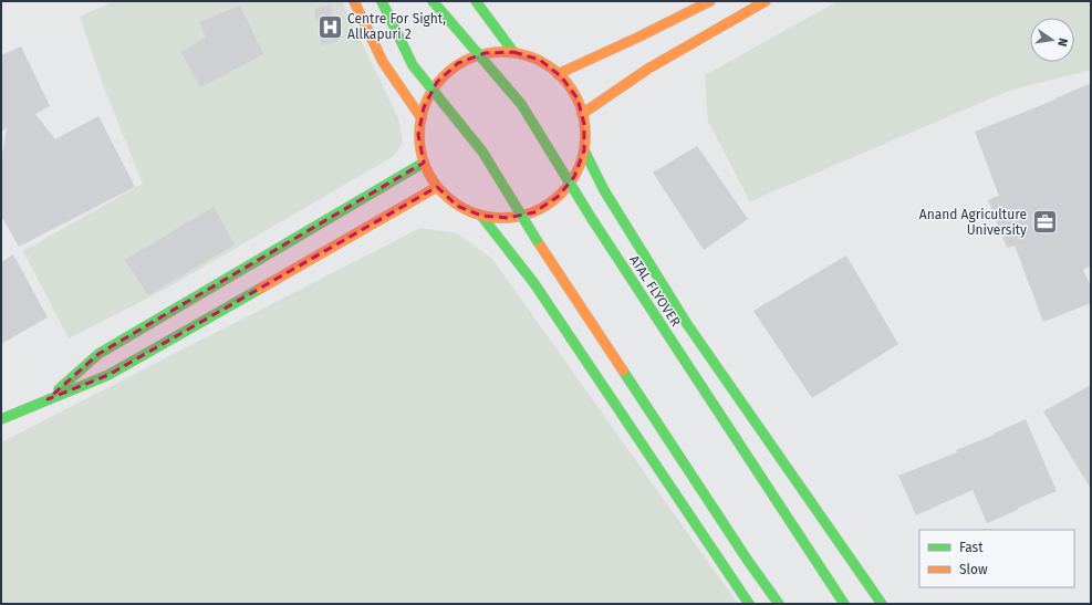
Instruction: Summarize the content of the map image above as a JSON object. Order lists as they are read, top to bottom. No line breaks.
{"streets":{"main road":["ATAL FLYOVER"]},"places":{"hospital":["Centre For Sight, Allkapuri 2"],"office":["Anand Agriculture University"]},"legend":["Fast","Slow"],"north":"right"}
